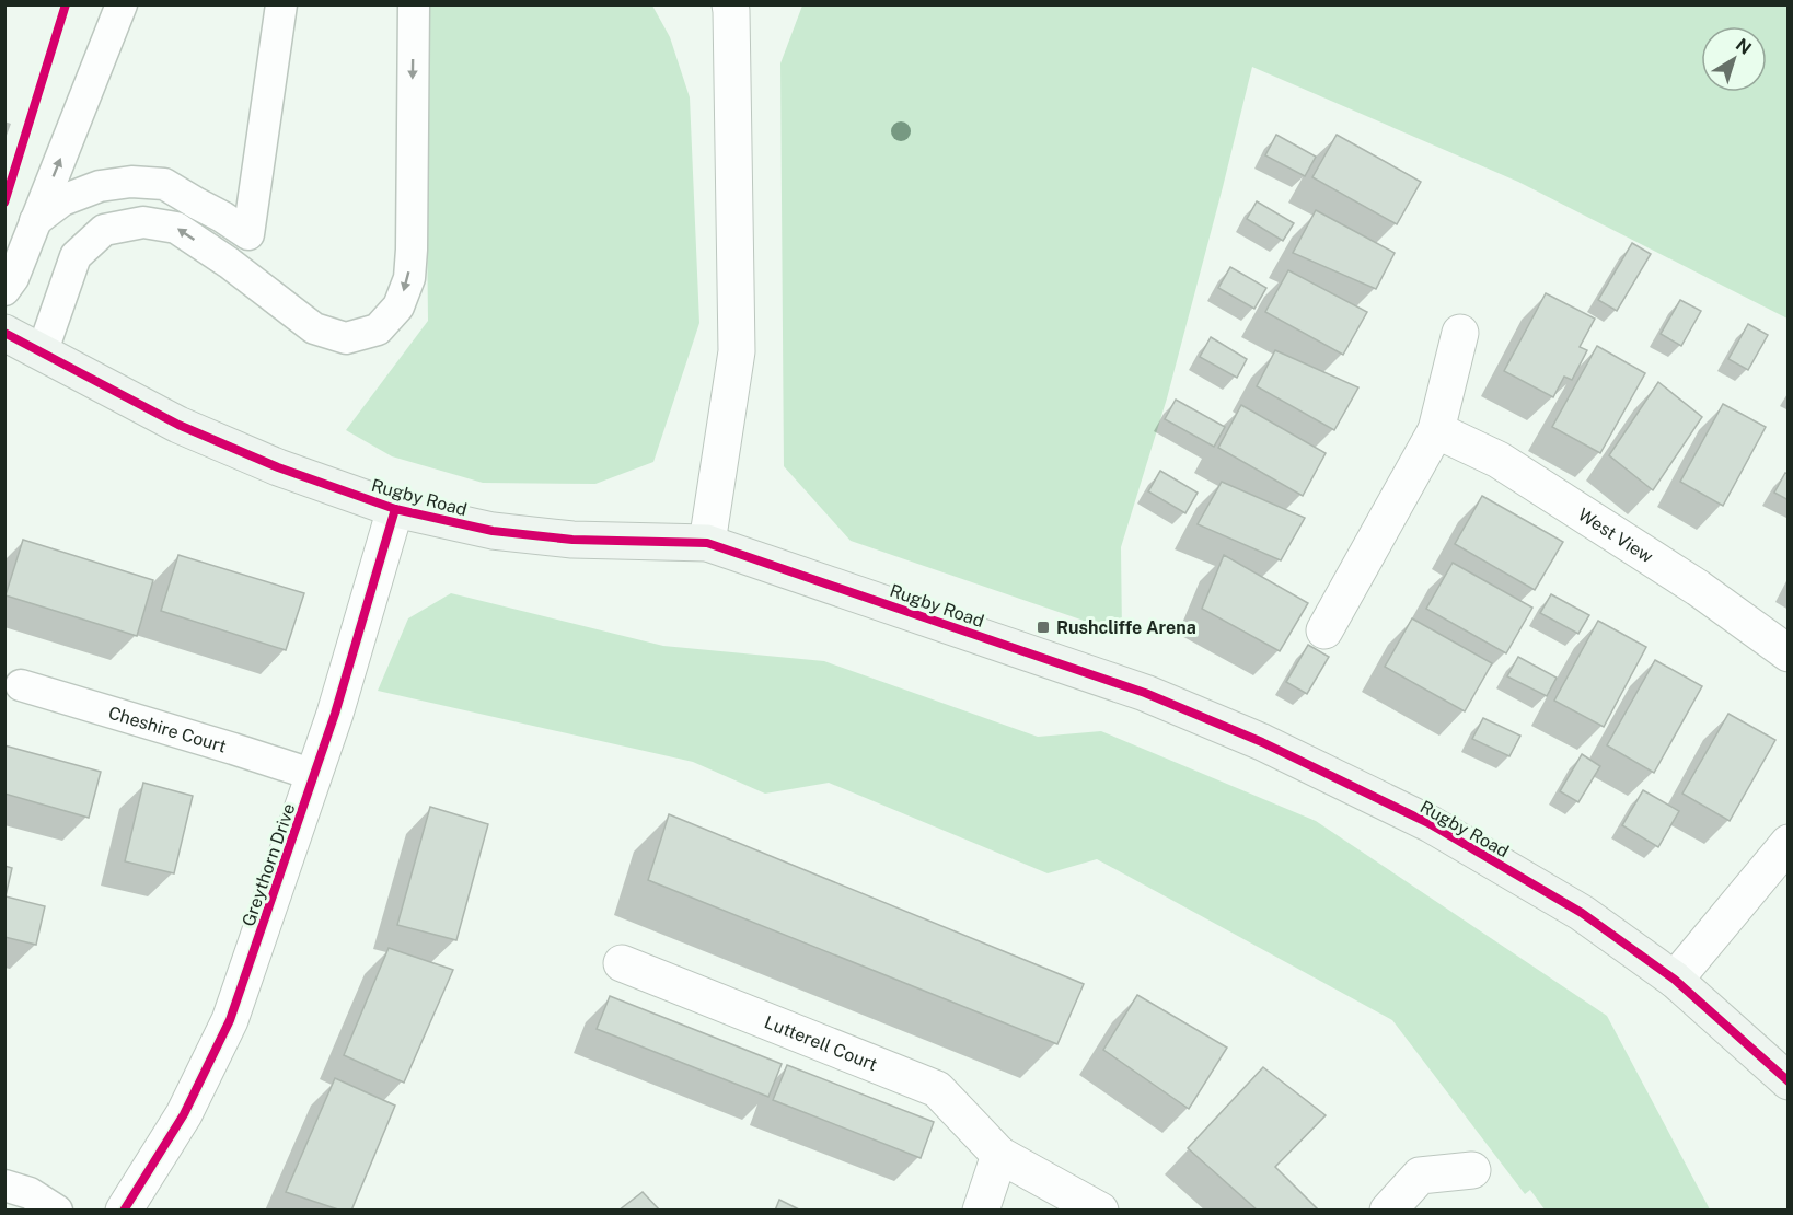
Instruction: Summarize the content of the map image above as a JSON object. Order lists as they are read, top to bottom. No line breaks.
{"streets":{"street":["Rugby Road","West View","Greythorn Drive","Lutterell Court"],"lane":["Cheshire Court"]},"crossings":[["Rugby Road","Greythorn Drive"],["Cheshire Court","Greythorn Drive"]],"places":{"transit":["Rushcliffe Arena"]},"north":"top right"}
